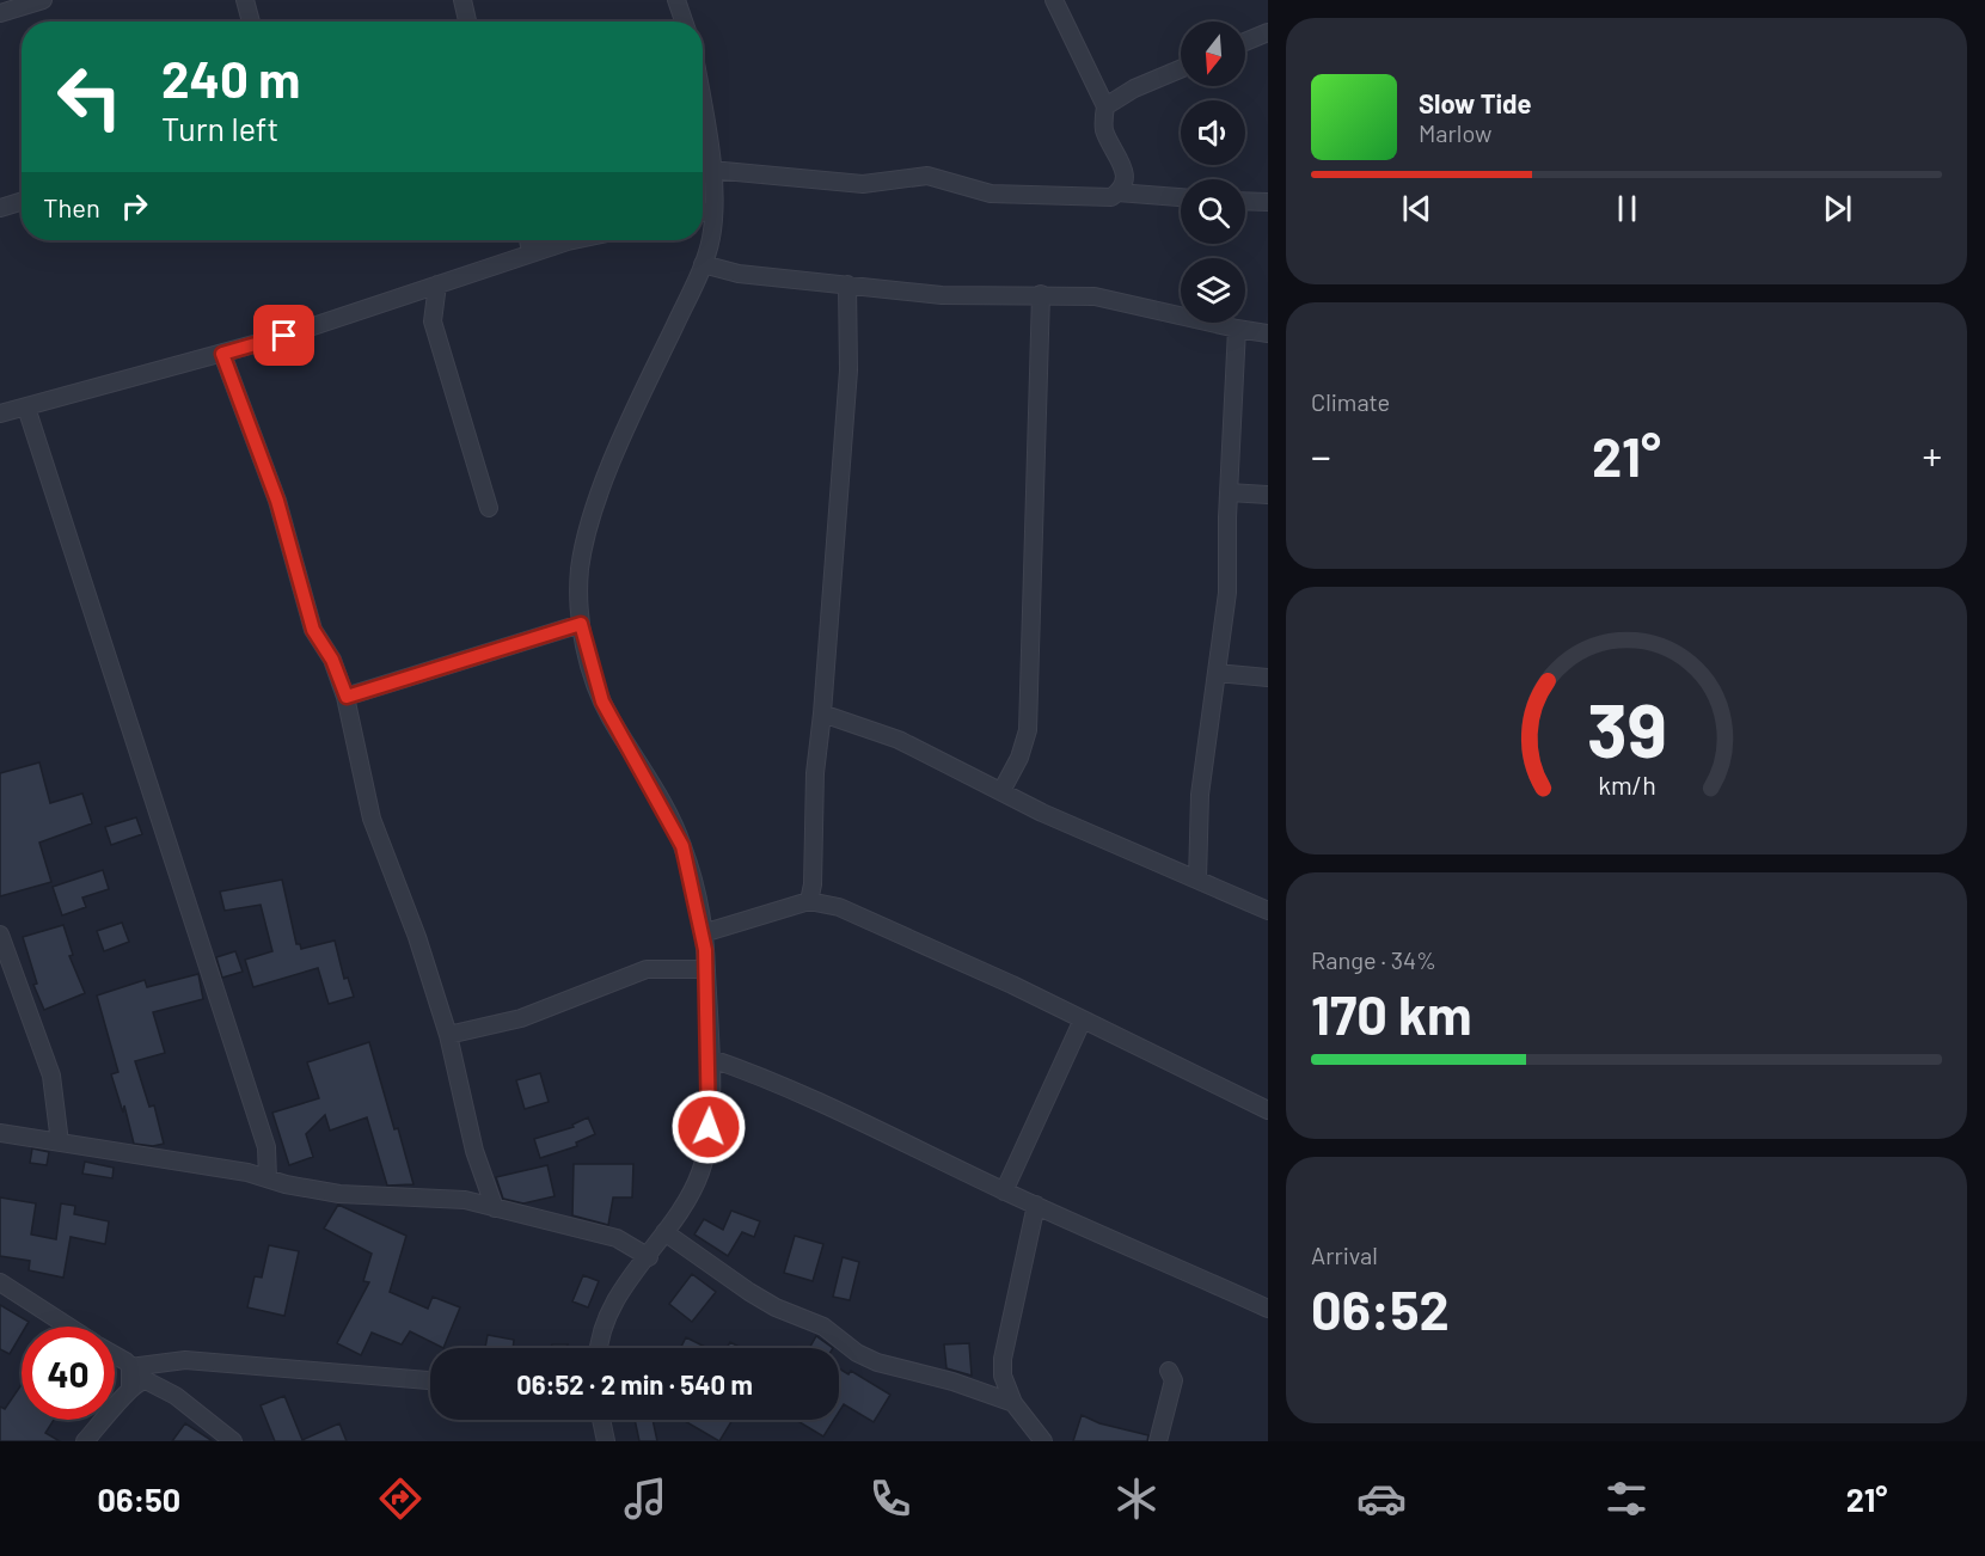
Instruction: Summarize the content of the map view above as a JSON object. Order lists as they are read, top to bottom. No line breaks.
{"north":"bottom","page":{"turn":["240 m","Turn left"],"song":["Slow Tide","Marlow"],"then":"Then","tile":["Climate",["Range · 34%","170 km"],["Arrival","06:52"]],"heat":["−","21°","+"],"limit":"40","trip":"06:52 · 2 min · 540 m","tabs":["06:50","21°"],"gauge":["39","km/h"]}}
